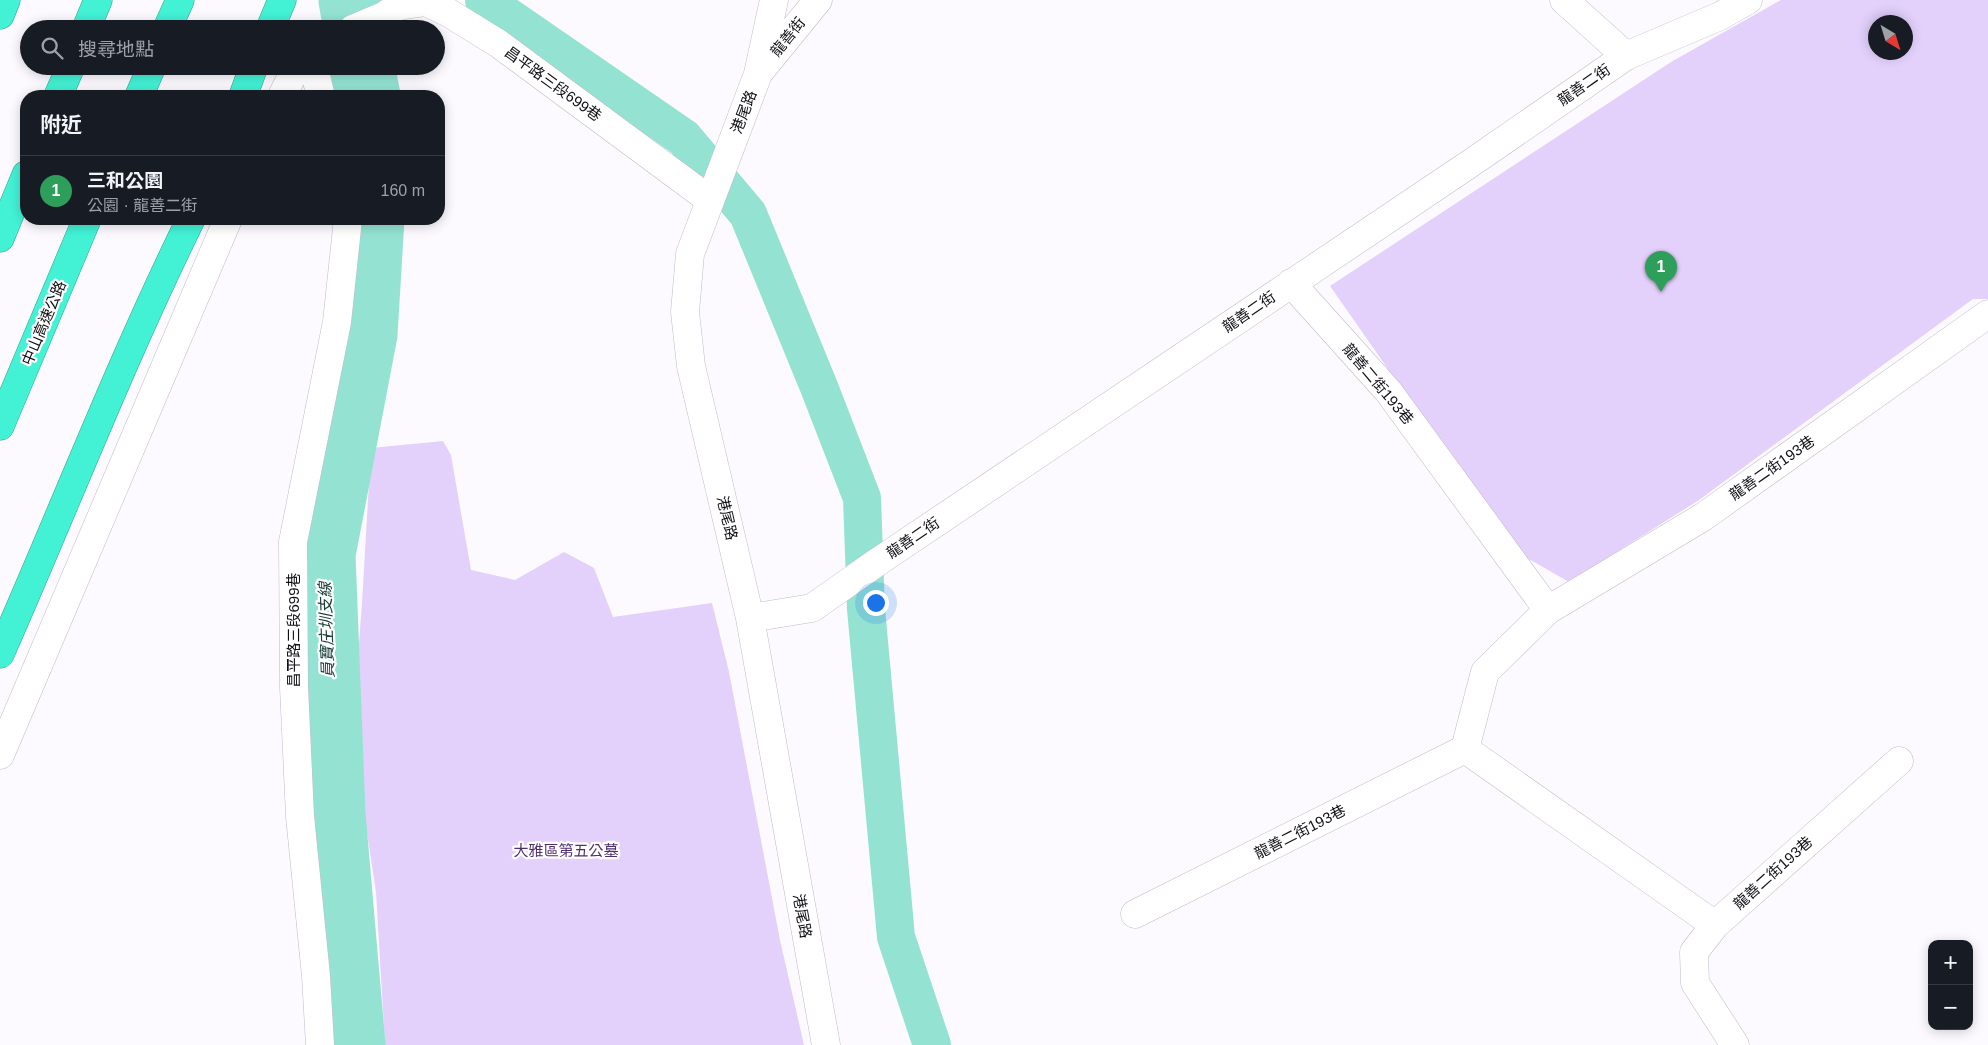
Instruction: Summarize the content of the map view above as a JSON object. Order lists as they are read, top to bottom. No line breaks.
{"streets":{"highway":["中山高速公路"],"street":["龍善街","昌平路三段699巷","龍善二街","港尾路","龍善二街193巷"]},"crossings":[["龍善街","港尾路"],["昌平路三段699巷","港尾路"],["龍善二街","港尾路"],["龍善二街","龍善二街193巷"]],"water":["員寶庄圳支線"],"parks":["大雅區第五公墓"],"north":"bottom right","page":{"search":"搜尋地點","heading":"附近","list":[{"mark":"1","name":"三和公園","note":"公園 · 龍善二街","value":"160 m"}],"pins":"1","map_buttons":["+","−"]}}
